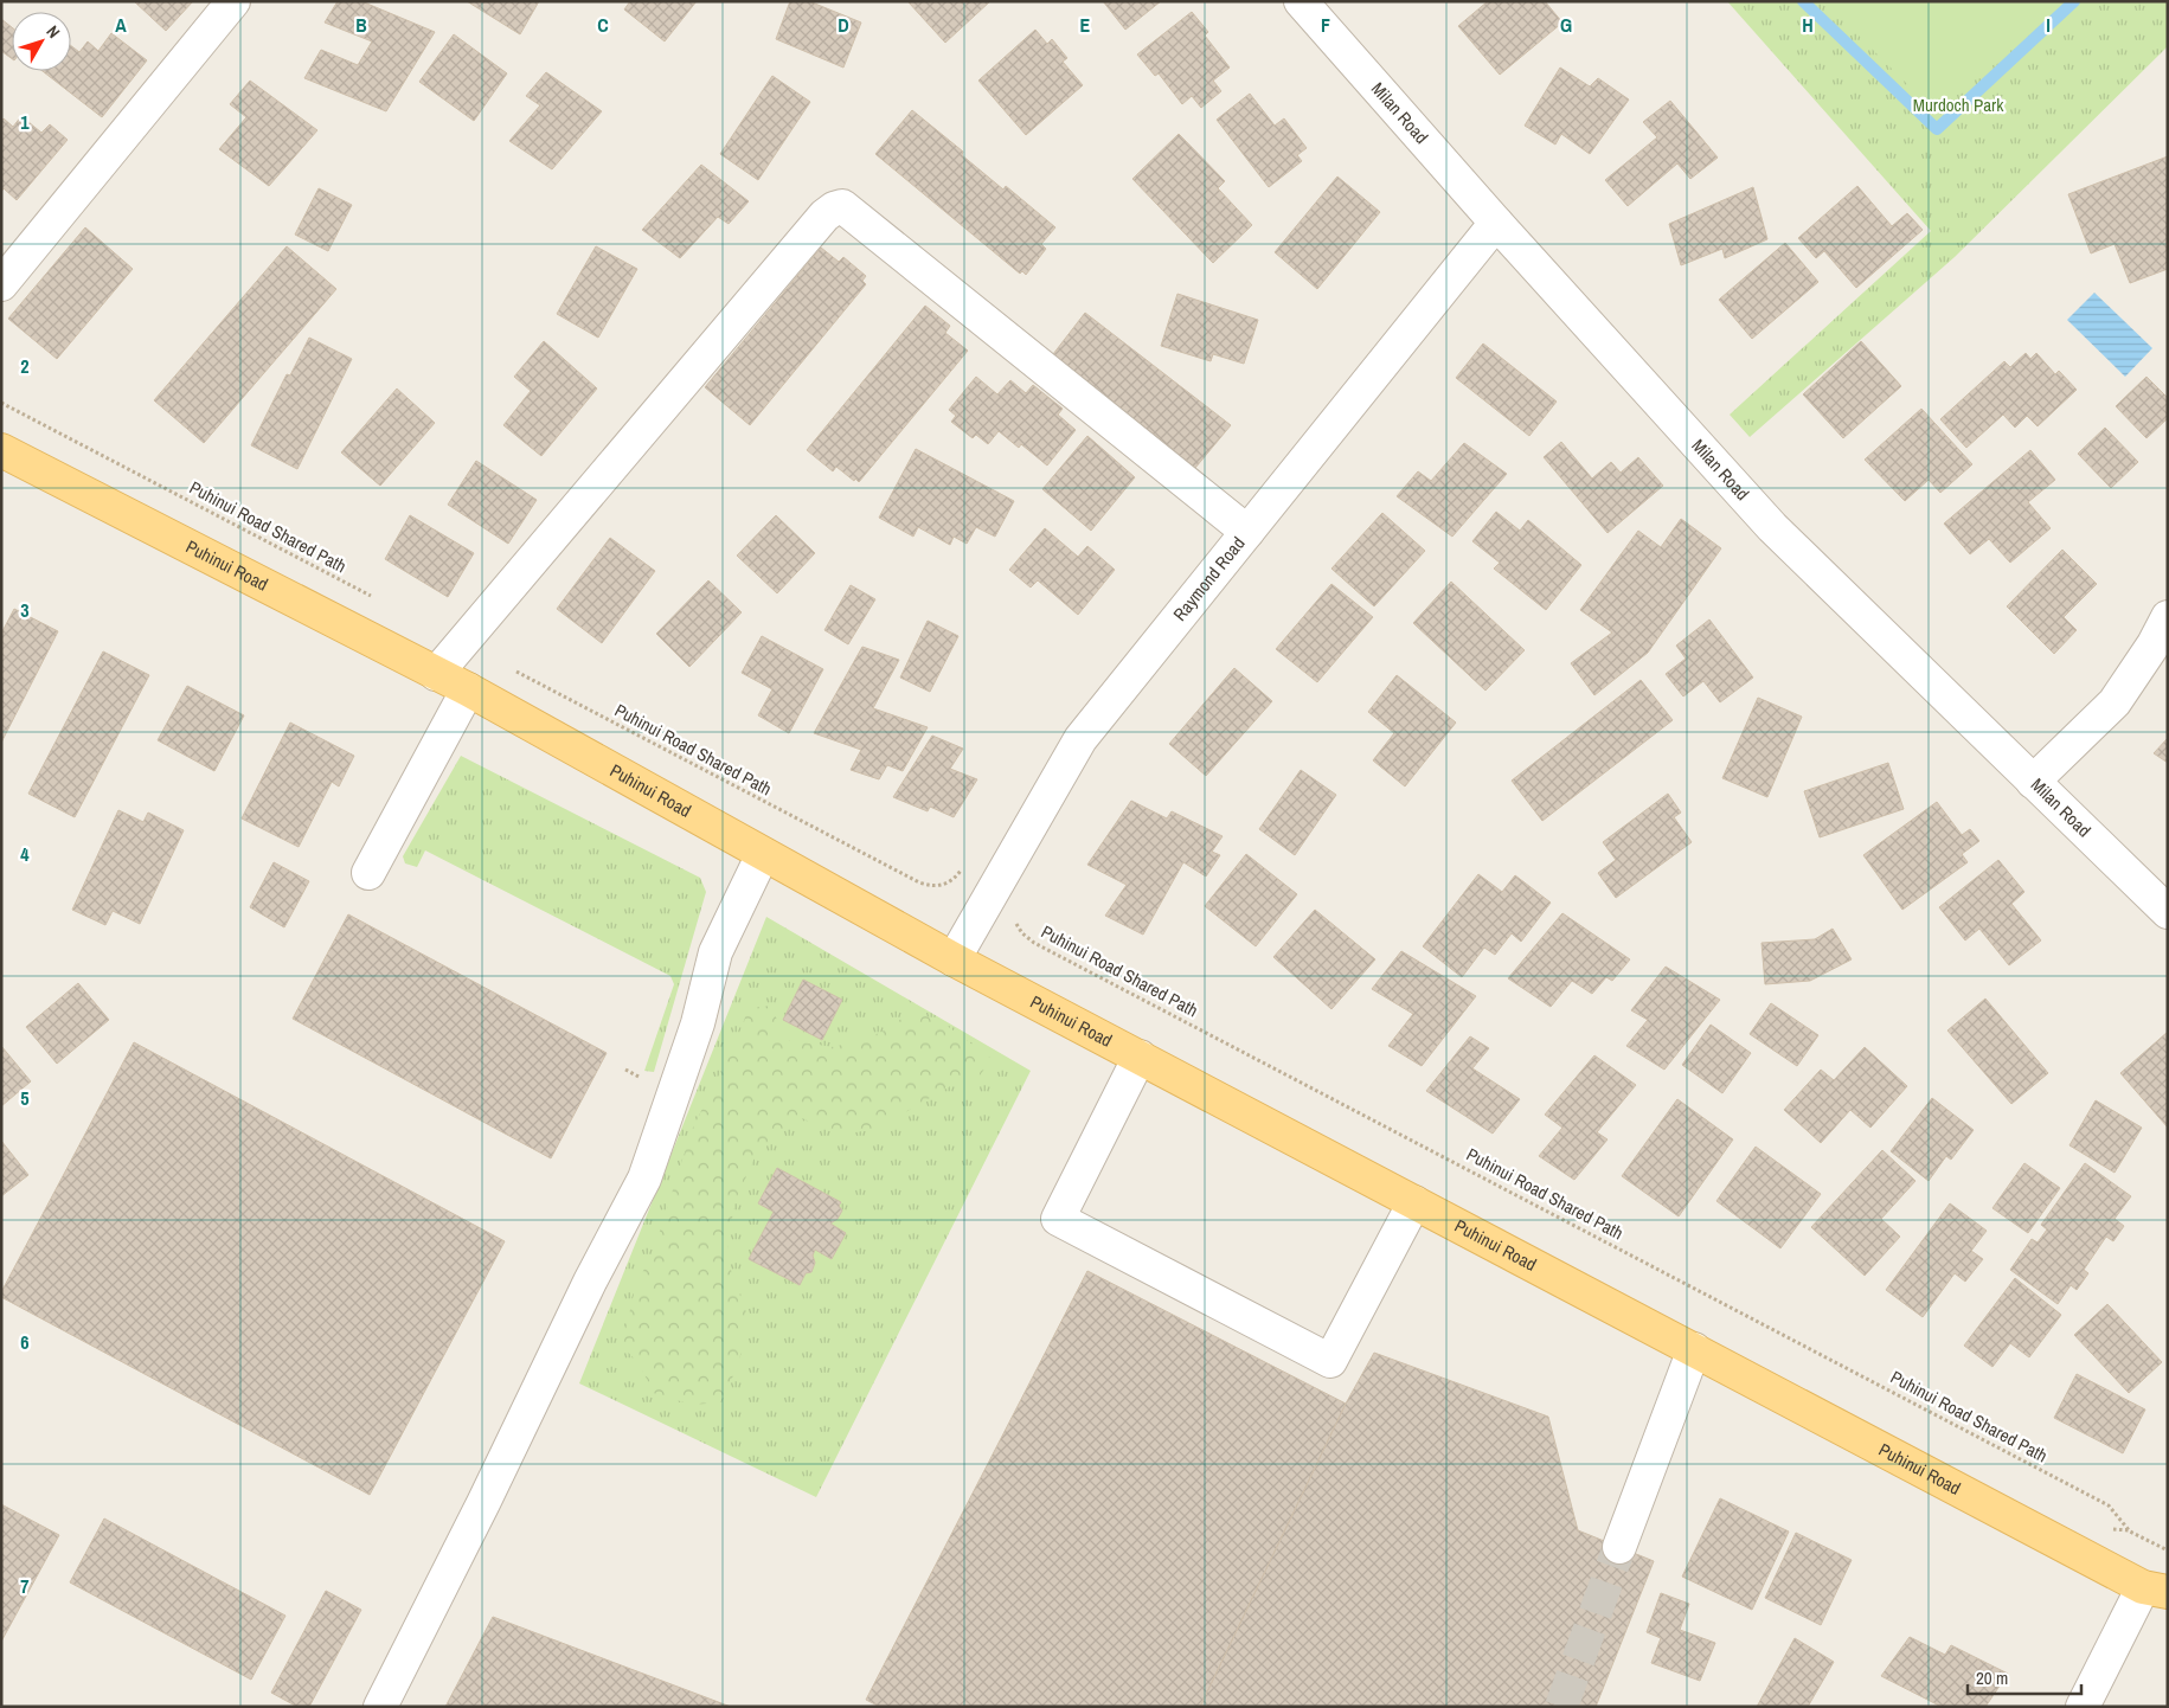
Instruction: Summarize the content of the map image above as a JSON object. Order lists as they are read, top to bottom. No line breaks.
{"streets":{"main road":["Puhinui Road"],"street":["Milan Road","Raymond Road"],"path":["Puhinui Road Shared Path"]},"crossings":[["Milan Road","Raymond Road"],["Puhinui Road Shared Path","Raymond Road"],["Puhinui Road","Raymond Road"]],"parks":["Murdoch Park"],"scale_bar":"20 m","north":"top right","grid":{"columns":["A","B","C","D","E","F","G","H","I"],"rows":["1","2","3","4","5","6","7"]}}
